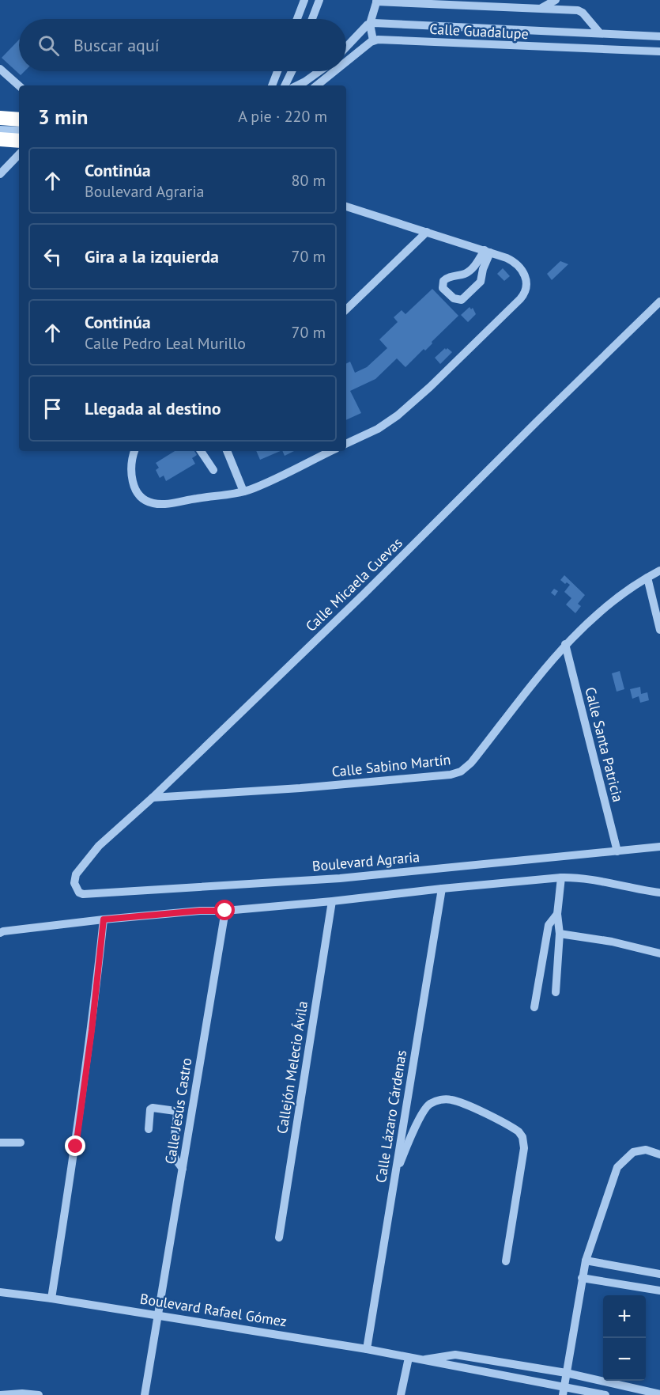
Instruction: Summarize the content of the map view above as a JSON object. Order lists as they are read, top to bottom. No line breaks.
{"streets":{"street":["Calle Guadalupe","Calle Micaela Cuevas","Calle Santa Patricia","Calle Sabino Martín","Boulevard Agraria","Callejón Melecio Ávila","Calle Jesús Castro","Calle Lázaro Cárdenas","Boulevard Rafael Gómez"]},"crossings":[["Calle Micaela Cuevas","Calle Sabino Martín"],["Calle Micaela Cuevas","Boulevard Agraria"],["Calle Santa Patricia","Calle Sabino Martín"],["Calle Santa Patricia","Boulevard Agraria"],["Calle Jesús Castro","Boulevard Rafael Gómez"],["Calle Lázaro Cárdenas","Boulevard Rafael Gómez"]],"page":{"search":"Buscar aquí","heading":["3 min","A pie · 220 m"],"list":[["Continúa","Boulevard Agraria","80 m"],["Gira a la izquierda","70 m"],["Continúa","Calle Pedro Leal Murillo","70 m"],"Llegada al destino"],"map_buttons":["+","−"]}}
